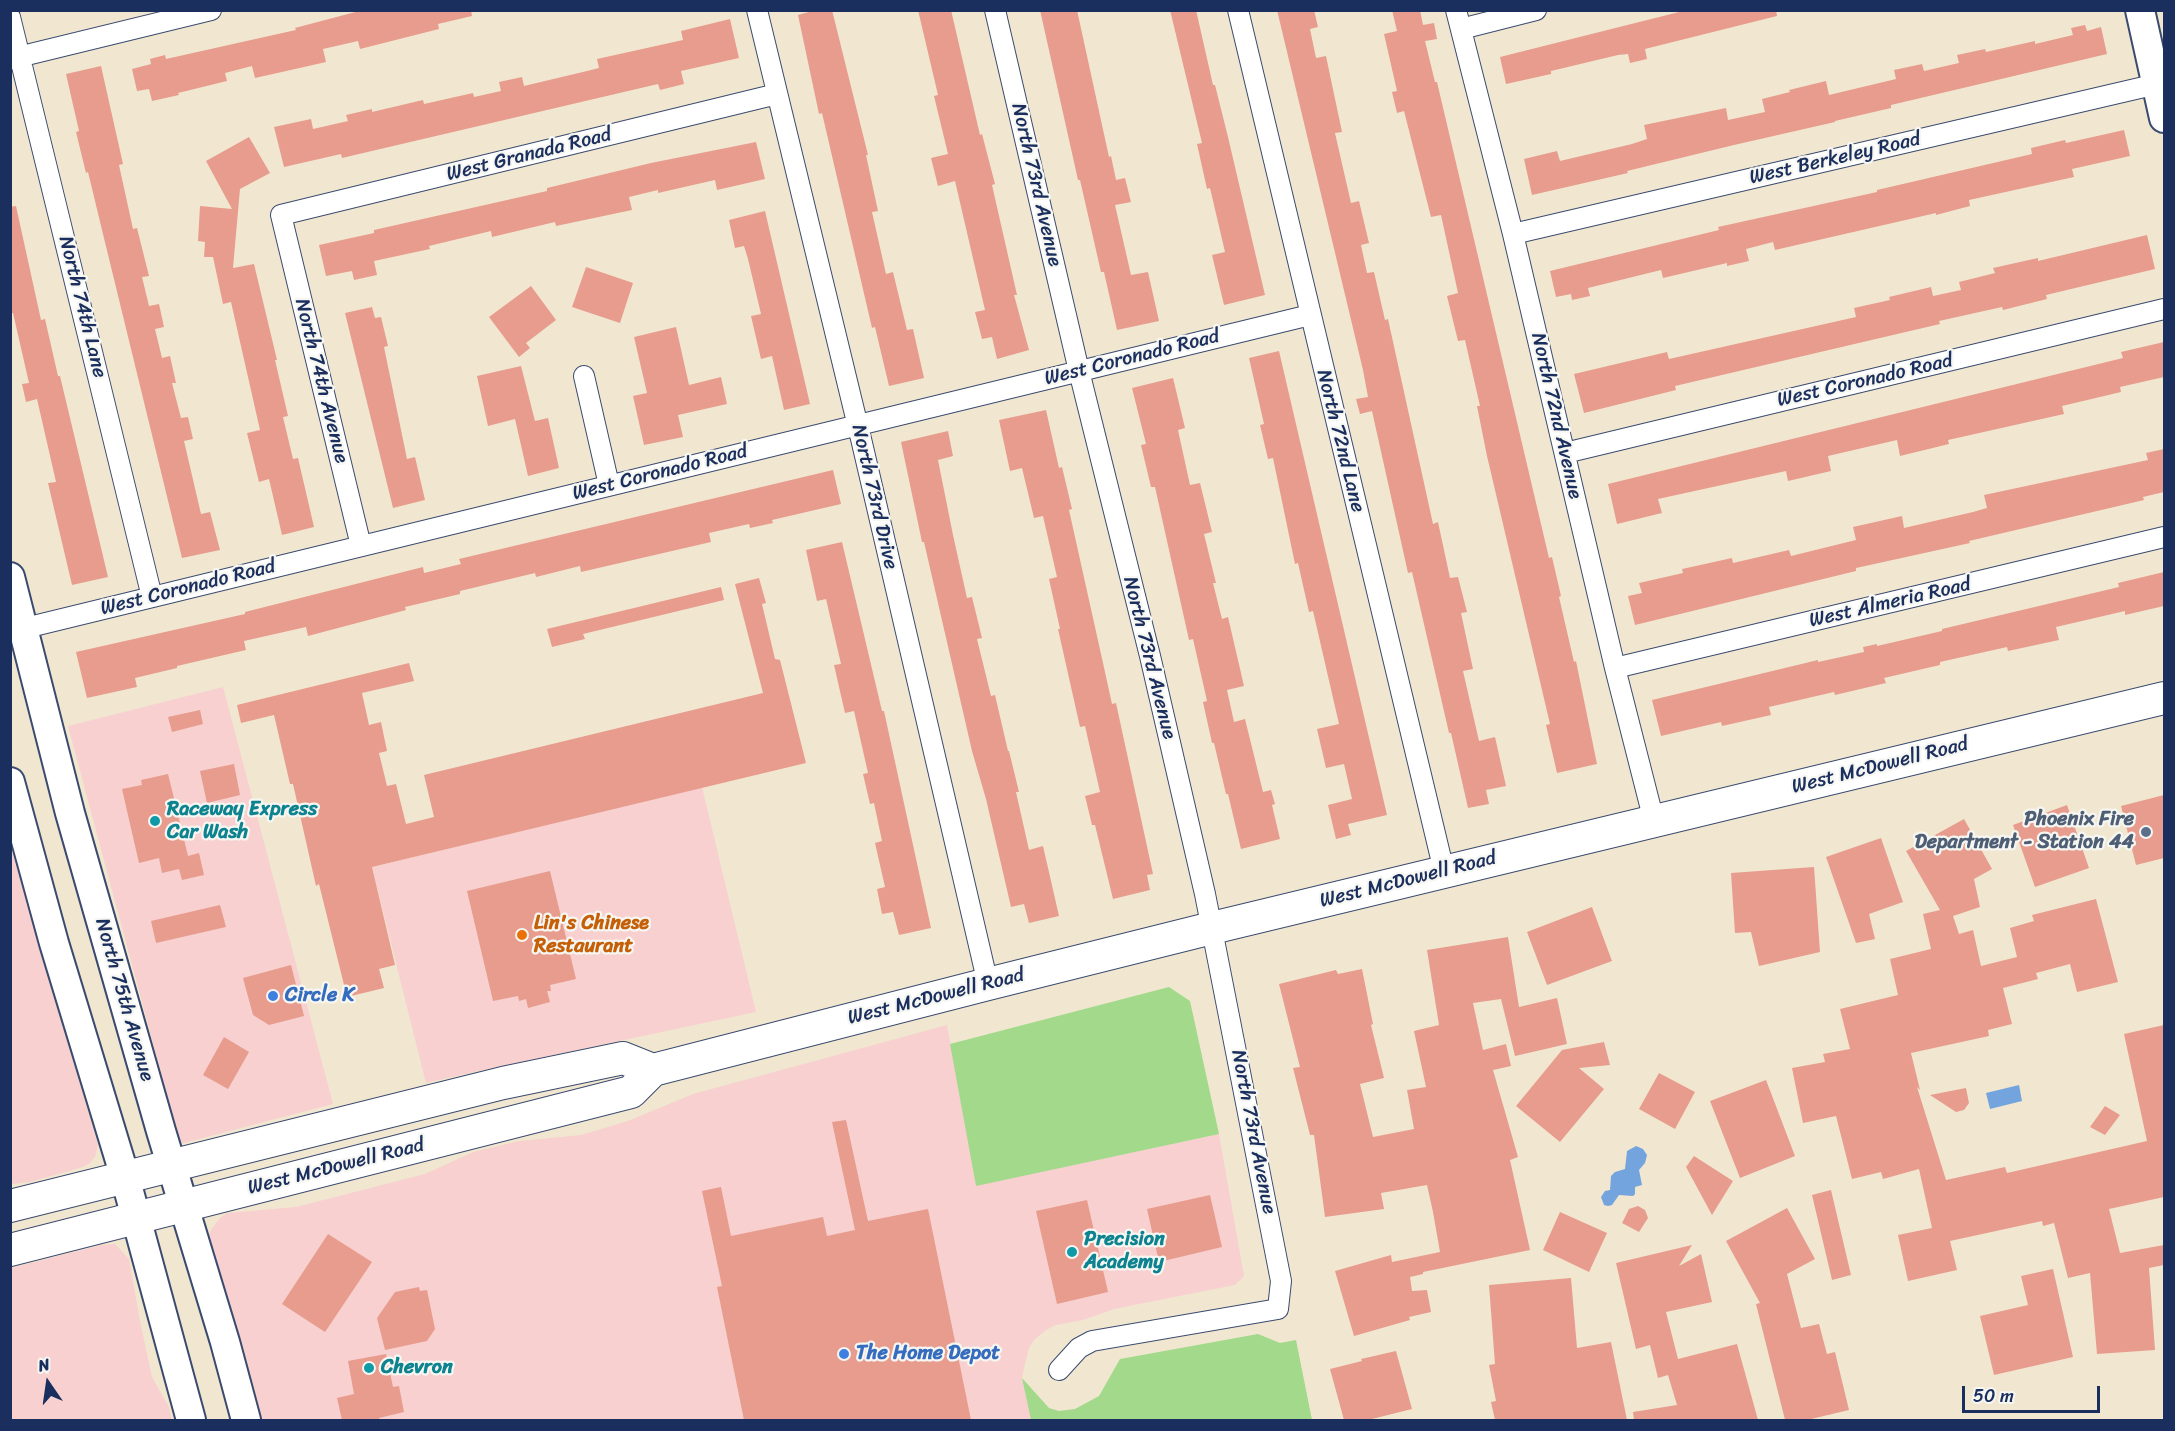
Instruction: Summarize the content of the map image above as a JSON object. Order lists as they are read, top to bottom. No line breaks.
{"streets":{"main road":["West McDowell Road","North 75th Avenue"],"street":["West Granada Road","West Berkeley Road","North 73rd Avenue","North 74th Lane","West Coronado Road","North 74th Avenue","North 72nd Avenue","North 72nd Lane","North 73rd Drive","West Almeria Road"]},"crossings":[["West Granada Road","North 74th Avenue"],["West Granada Road","North 73rd Drive"],["West Berkeley Road","North 72nd Avenue"],["North 73rd Avenue","West Coronado Road"],["North 73rd Avenue","West McDowell Road"],["North 74th Lane","West Coronado Road"],["West Coronado Road","North 74th Avenue"],["West Coronado Road","North 72nd Avenue"],["West Coronado Road","North 72nd Lane"],["West Coronado Road","North 73rd Drive"],["West Coronado Road","North 75th Avenue"],["North 72nd Avenue","West Almeria Road"],["North 72nd Avenue","West McDowell Road"],["North 72nd Lane","West McDowell Road"],["North 73rd Drive","West McDowell Road"],["West McDowell Road","North 75th Avenue"]],"places":["Raceway Express Car Wash","Phoenix Fire Department - Station 44","Lin's Chinese Restaurant","Circle K","Precision Academy","The Home Depot","Chevron"],"scale_bar":"50 m","north":"top"}
